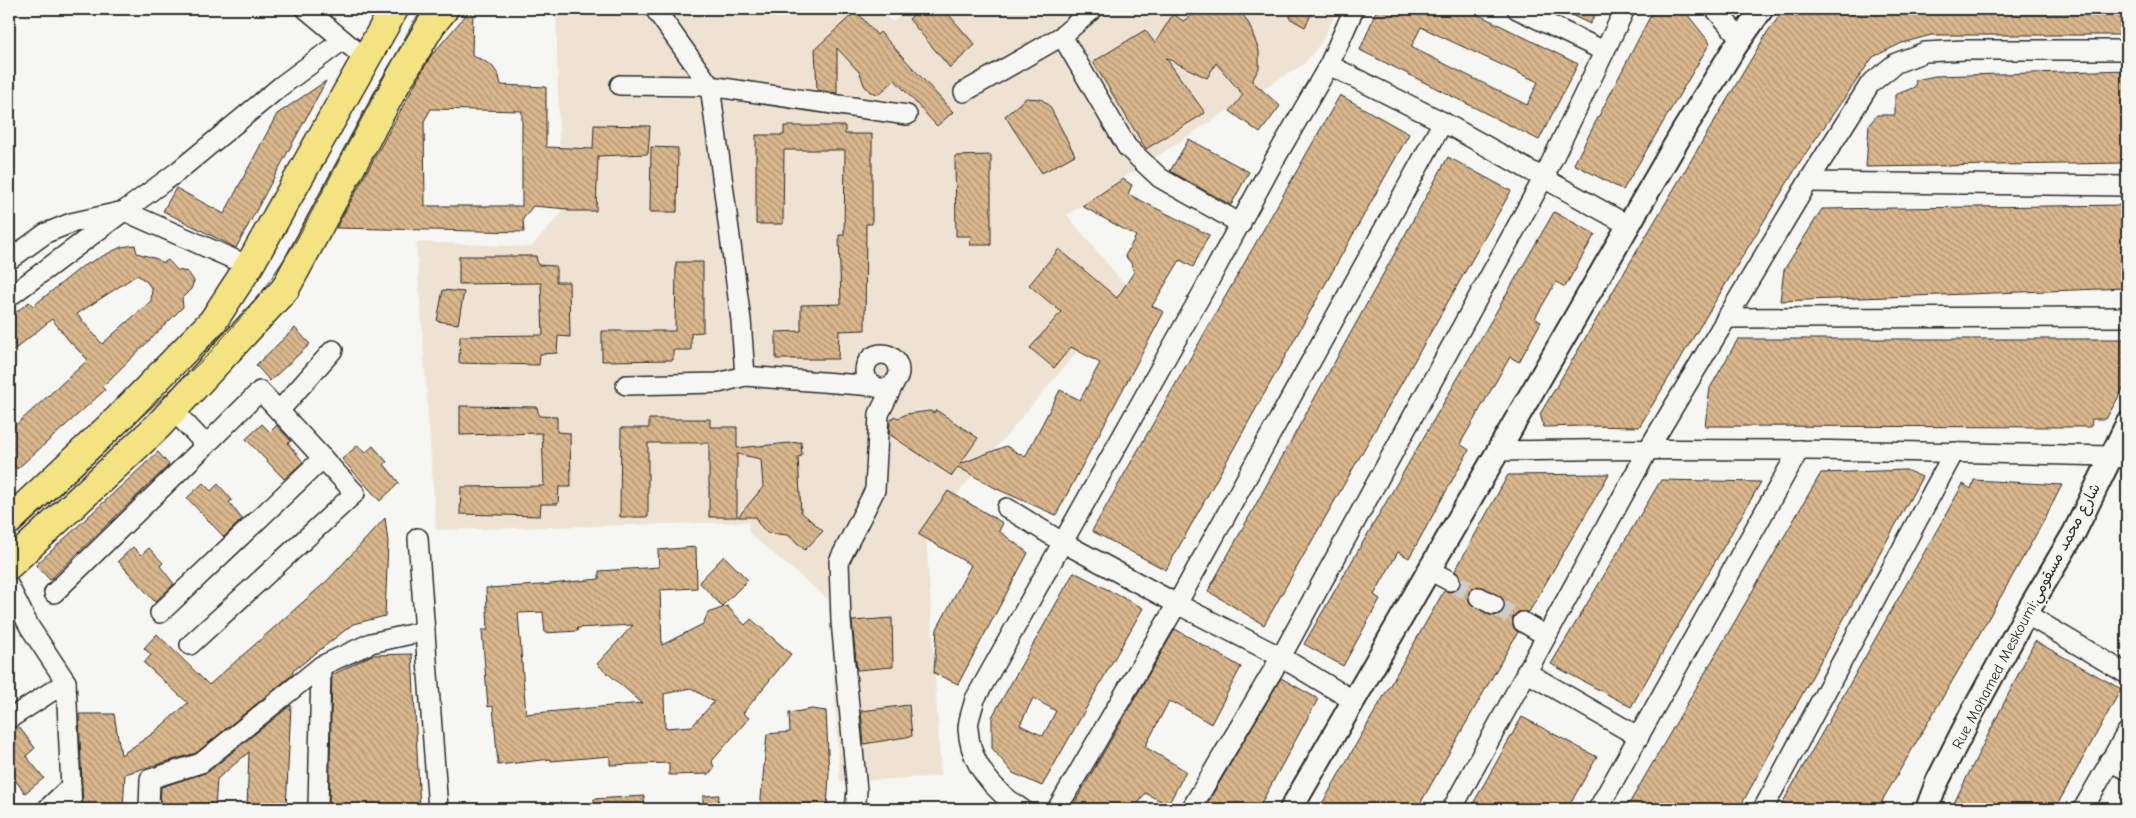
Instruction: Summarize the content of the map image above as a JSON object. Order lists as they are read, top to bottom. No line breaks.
{"streets":{"street":["Rue Mohamed Meskoumi;شارع محمد مسقومي"]}}
